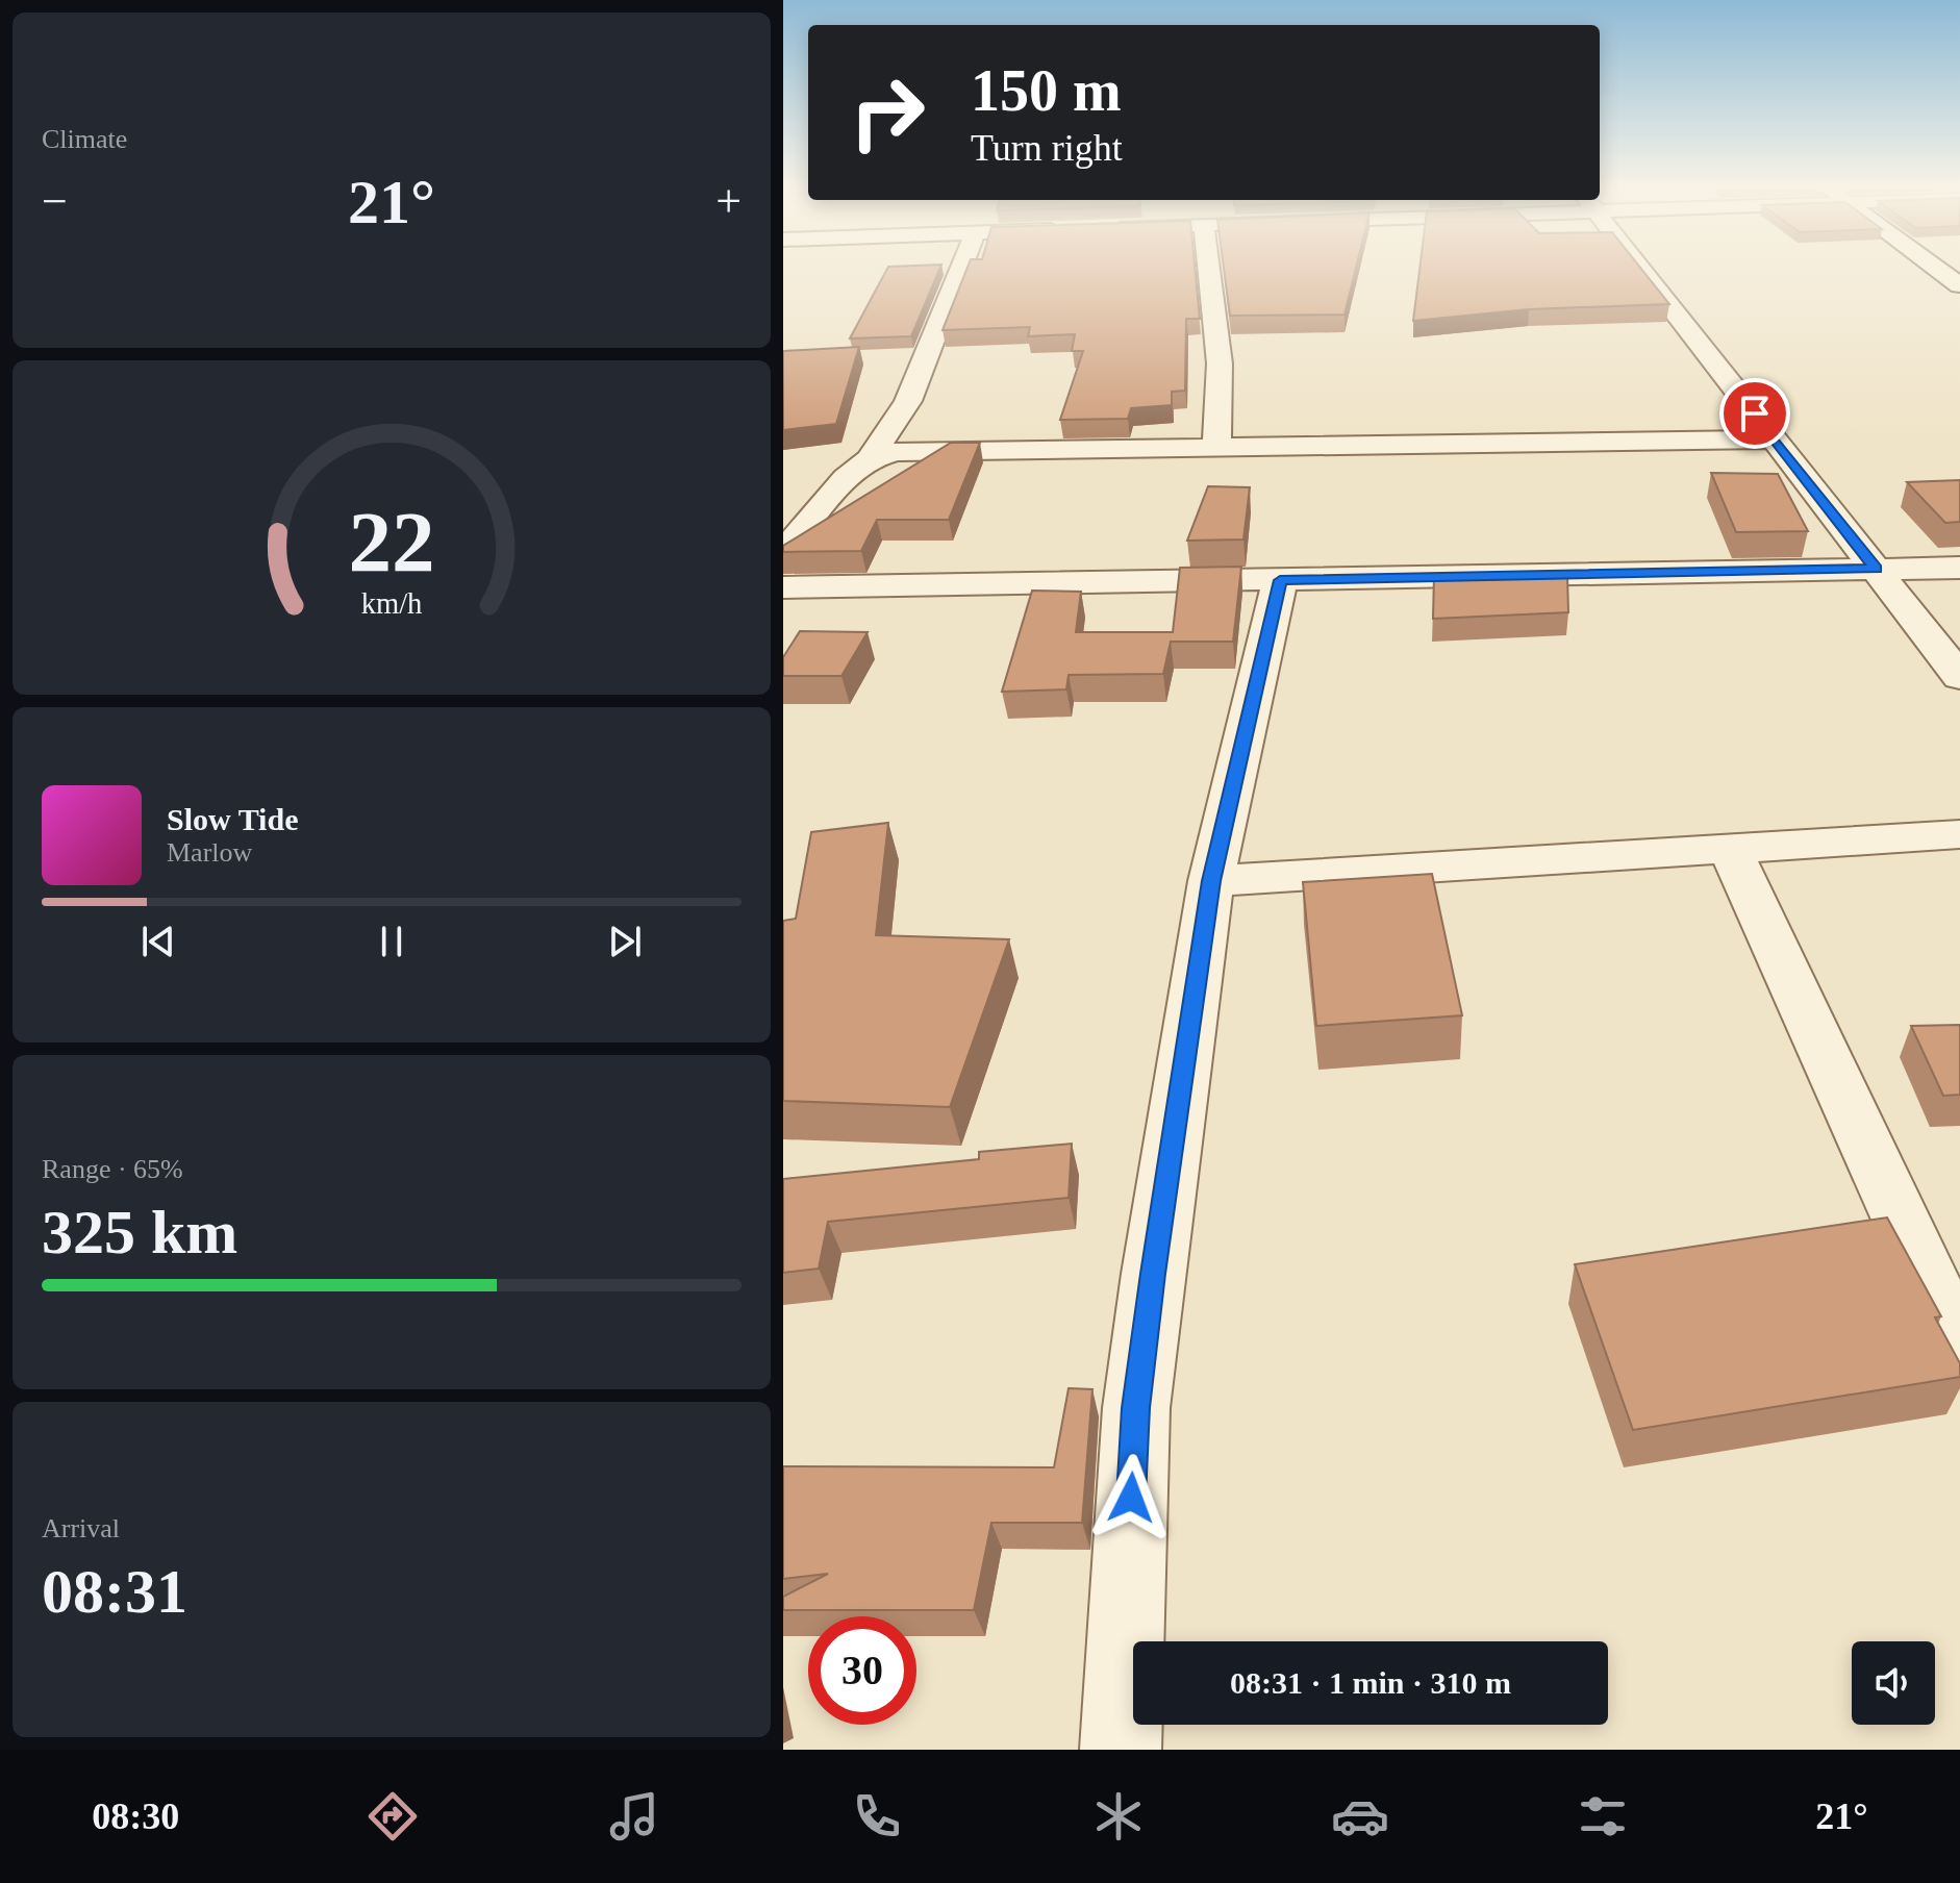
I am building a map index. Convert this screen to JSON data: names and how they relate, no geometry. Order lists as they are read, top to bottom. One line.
{"page":{"tile":["Climate",["Range · 65%","325 km"],["Arrival","08:31"]],"turn":["150 m","Turn right"],"heat":["−","21°","+"],"song":["Slow Tide","Marlow"],"limit":"30","trip":"08:31 · 1 min · 310 m","tabs":["08:30","21°"],"gauge":["22","km/h"]}}
